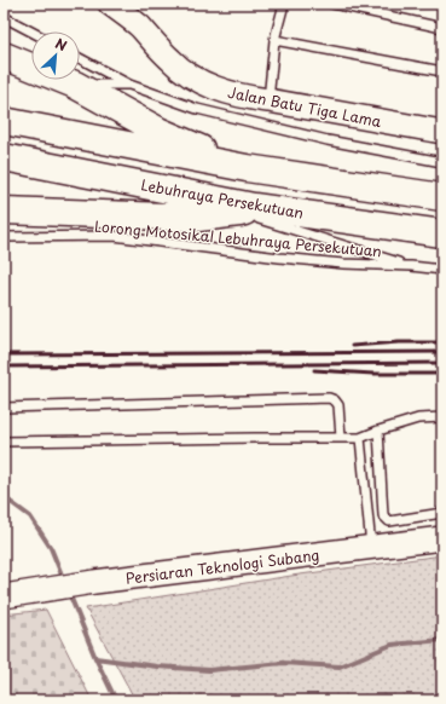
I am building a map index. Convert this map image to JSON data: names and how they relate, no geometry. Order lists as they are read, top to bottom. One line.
{"streets":{"highway":["Lebuhraya Persekutuan"],"street":["Jalan Batu Tiga Lama","Persiaran Teknologi Subang"],"lane":["Lorong Motosikal Lebuhraya Persekutuan"]},"crossings":[["Lebuhraya Persekutuan","Lorong Motosikal Lebuhraya Persekutuan"]],"north":"top right"}
